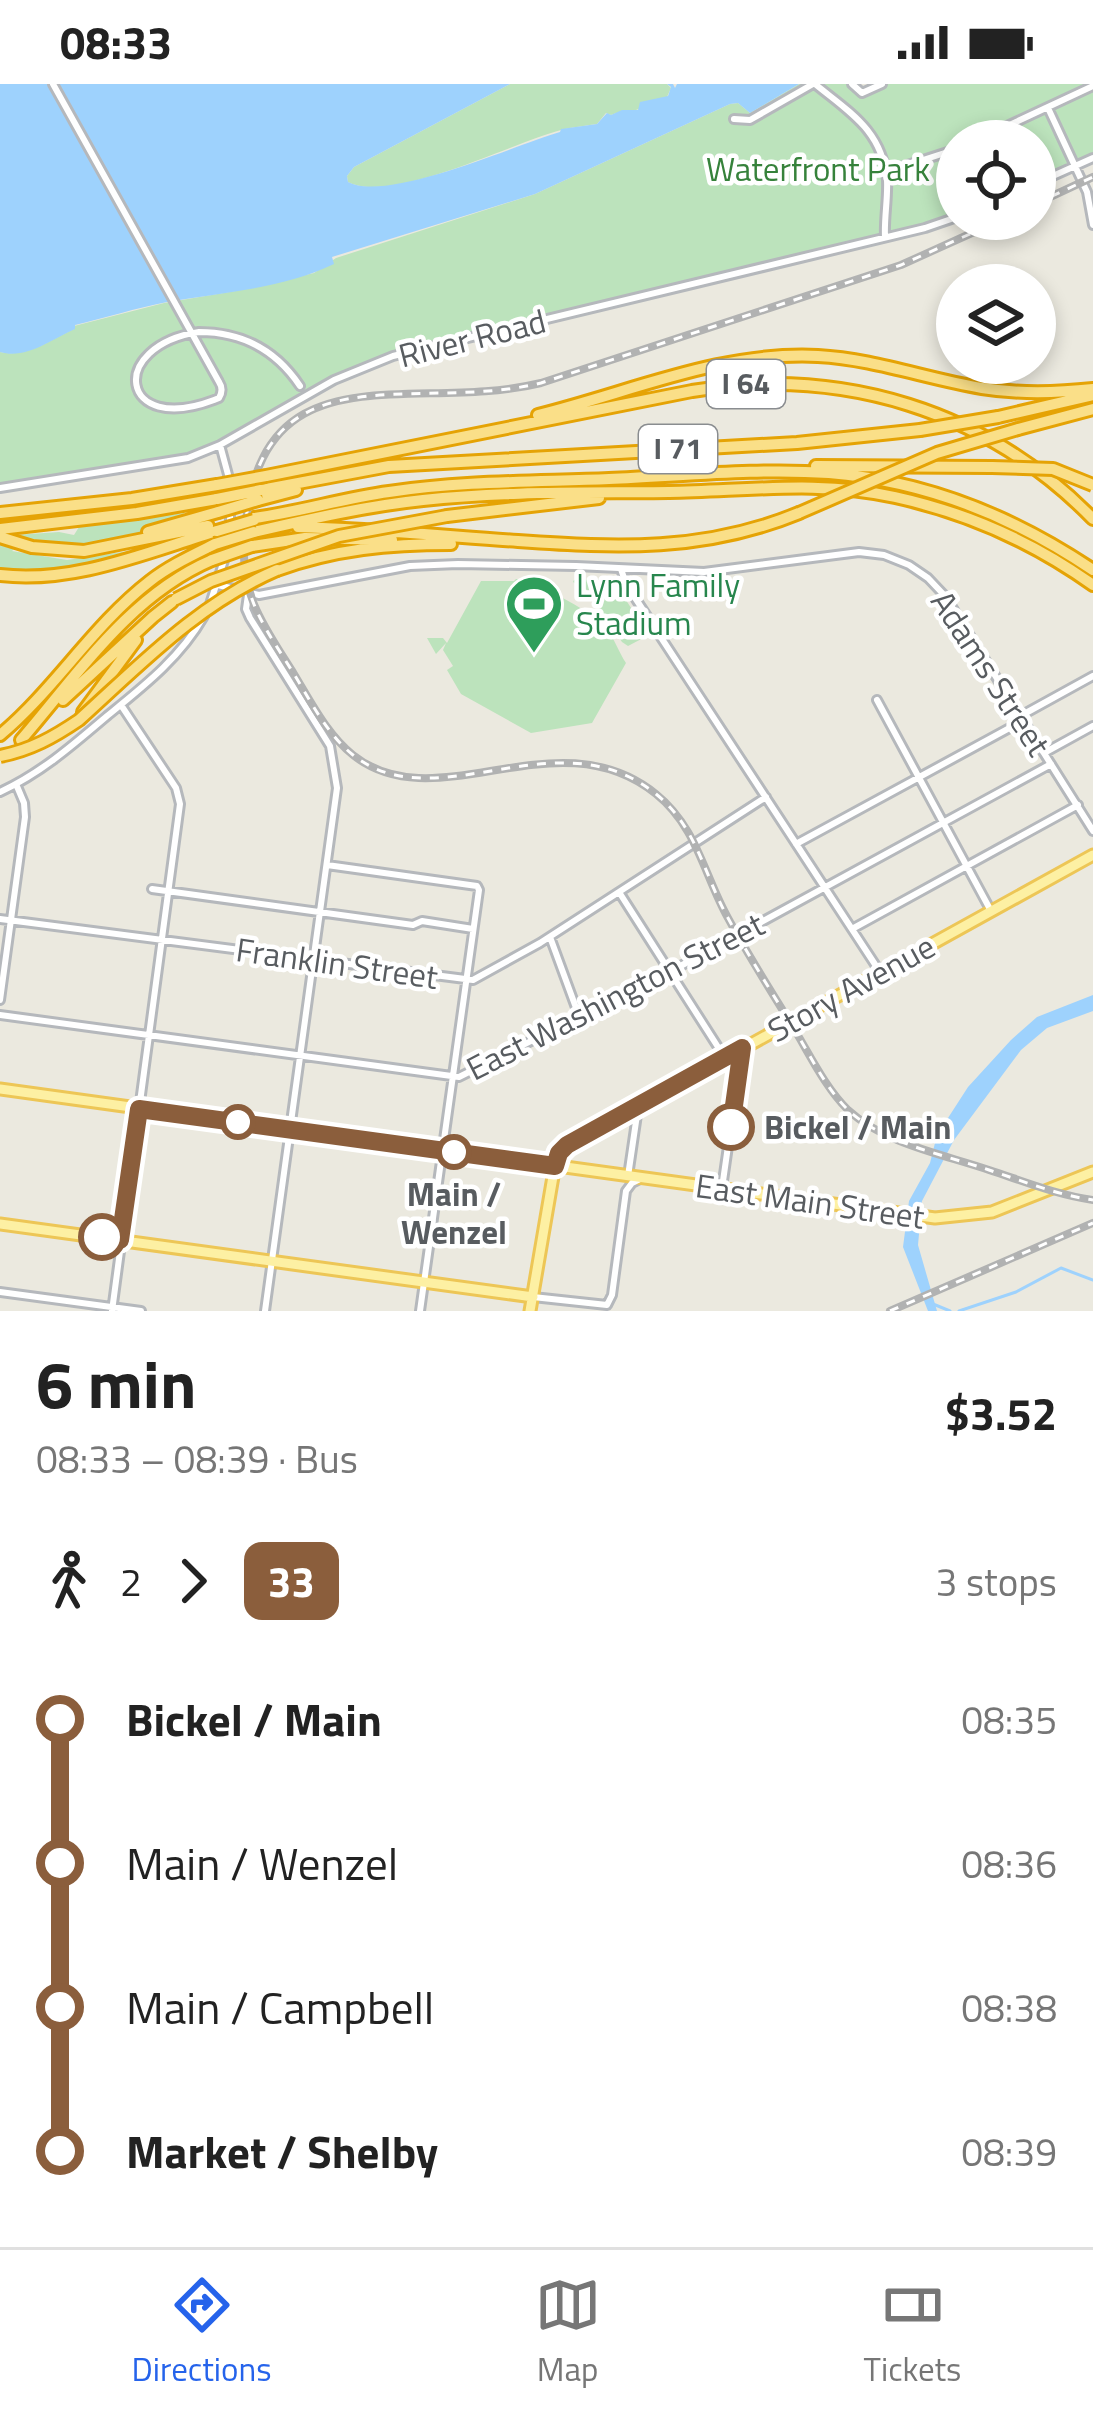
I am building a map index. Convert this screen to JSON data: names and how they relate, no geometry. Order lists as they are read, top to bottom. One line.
{"streets":{"highway":["I 64","I 71"],"main road":["Story Avenue","East Main Street"],"street":["River Road","Adams Street","Franklin Street","East Washington Street"]},"crossings":[["I 64","I 71"],["Adams Street","East Washington Street"],["Story Avenue","East Main Street"]],"parks":["Waterfront Park"],"places":{"sports":["Lynn Family Stadium"],"other":["Bickel / Main","Main / Wenzel"]},"lines":["bus line 33"],"page":{"status":"08:33","heading":["6 min","08:33 – 08:39 · Bus","$3.52"],"legs":["2","33","3 stops"],"list":[{"name":"Bickel / Main","value":"08:35"},{"name":"Main / Wenzel","value":"08:36"},{"name":"Main / Campbell","value":"08:38"},{"name":"Market / Shelby","value":"08:39"}],"tabs":["Directions","Map","Tickets"]}}
